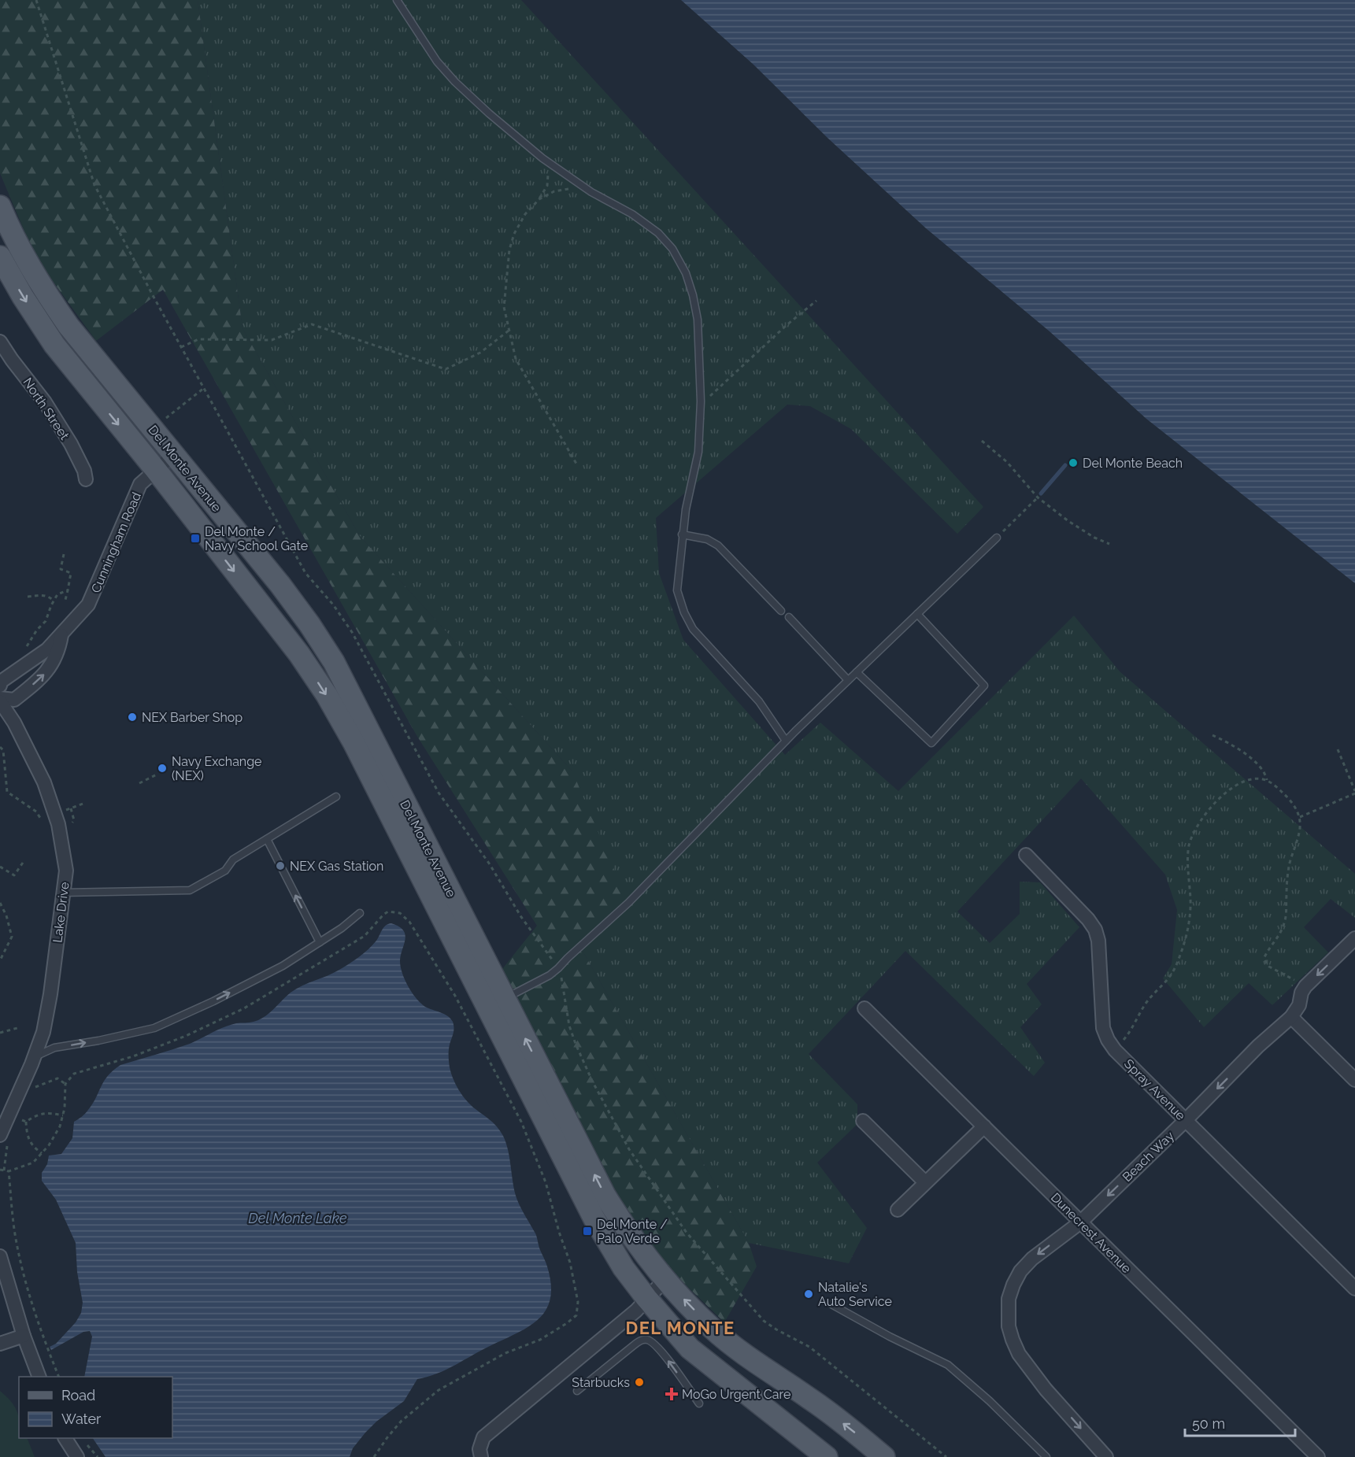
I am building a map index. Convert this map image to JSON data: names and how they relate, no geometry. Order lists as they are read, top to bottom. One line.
{"streets":{"main road":["Del Monte Avenue"],"street":["North Street","Cunningham Road","Lake Drive","Spray Avenue","Beach Way","Dunecrest Avenue"]},"crossings":[["Del Monte Avenue","Cunningham Road"],["Cunningham Road","Lake Drive"],["Spray Avenue","Beach Way"],["Beach Way","Dunecrest Avenue"]],"one_way":["Beach Way"],"districts":["DEL MONTE"],"water":["Del Monte Lake"],"places":{"other":["Del Monte Beach","NEX Barber Shop","Navy Exchange (NEX)","NEX Gas Station","Natalie's Auto Service","Starbucks"],"transit":["Del Monte / Navy School Gate","Del Monte / Palo Verde"],"health":["MoGo Urgent Care"]},"legend":["Road","Water"],"scale_bar":"50 m"}
